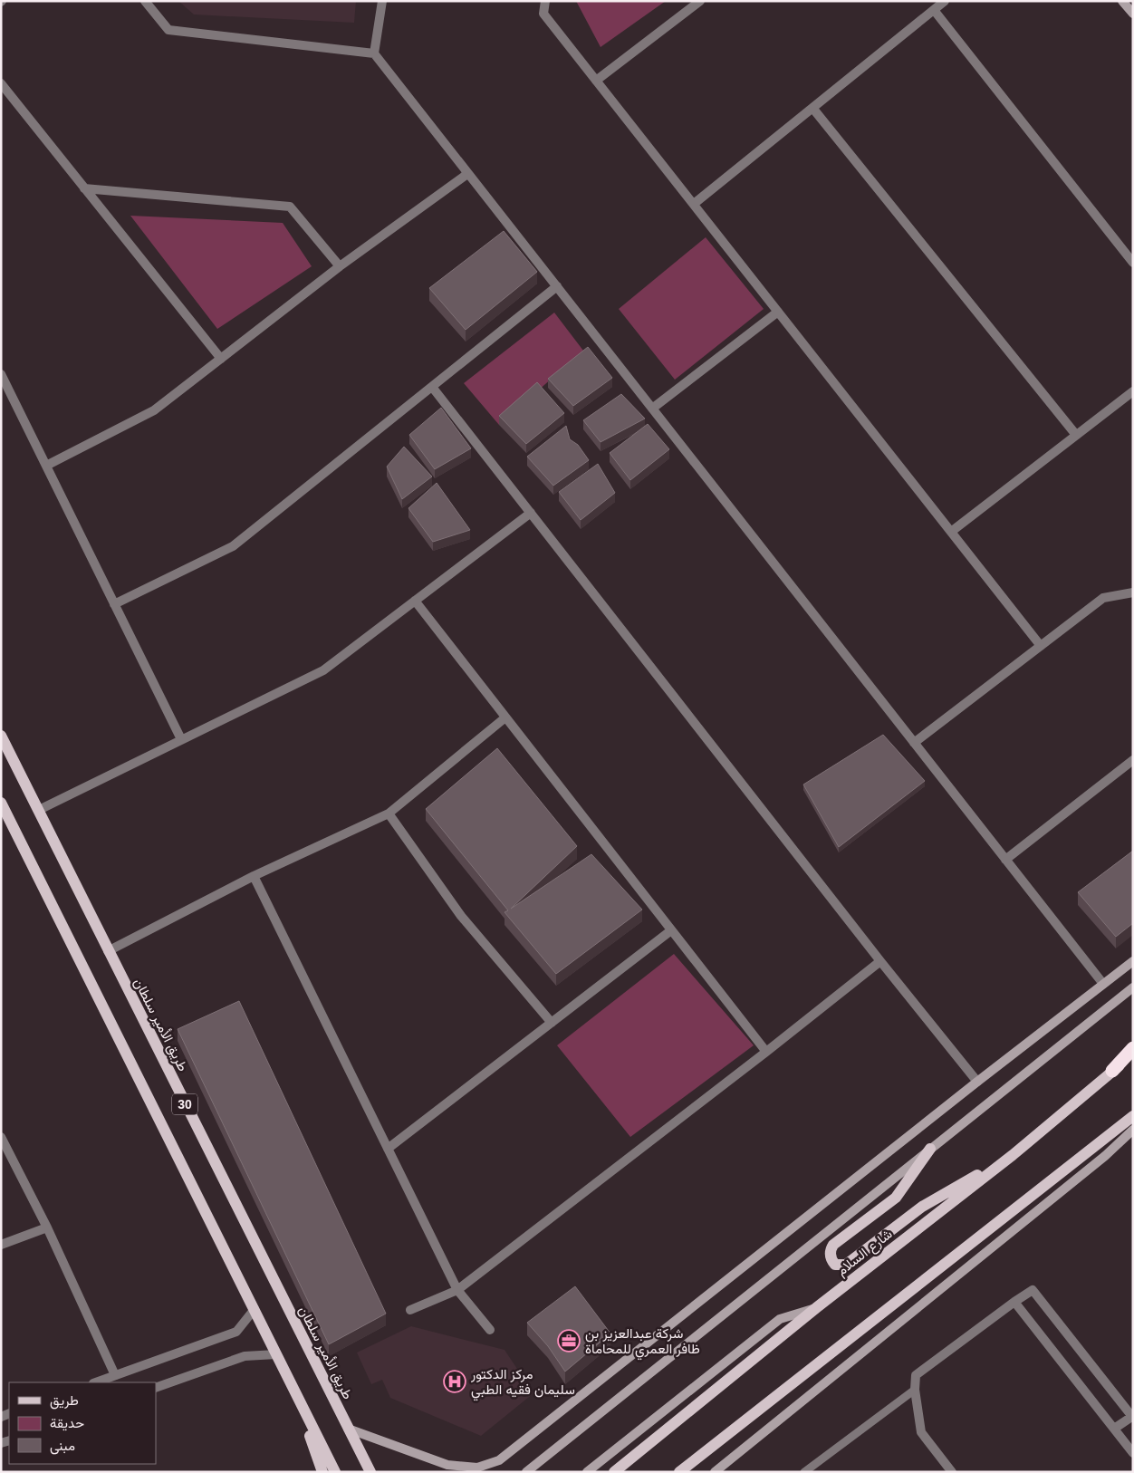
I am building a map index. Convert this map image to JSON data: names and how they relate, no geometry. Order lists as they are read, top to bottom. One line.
{"streets":{"main road":["طريق الأمير سلطان","30","شارع السلام"]},"places":{"office":["شركة عبدالعزيز بن ظافر العمري للمحاماة"],"hospital":["مركز الدكتور سليمان فقيه الطبي"]},"legend":["طريق","حديقة","مبنى"]}
